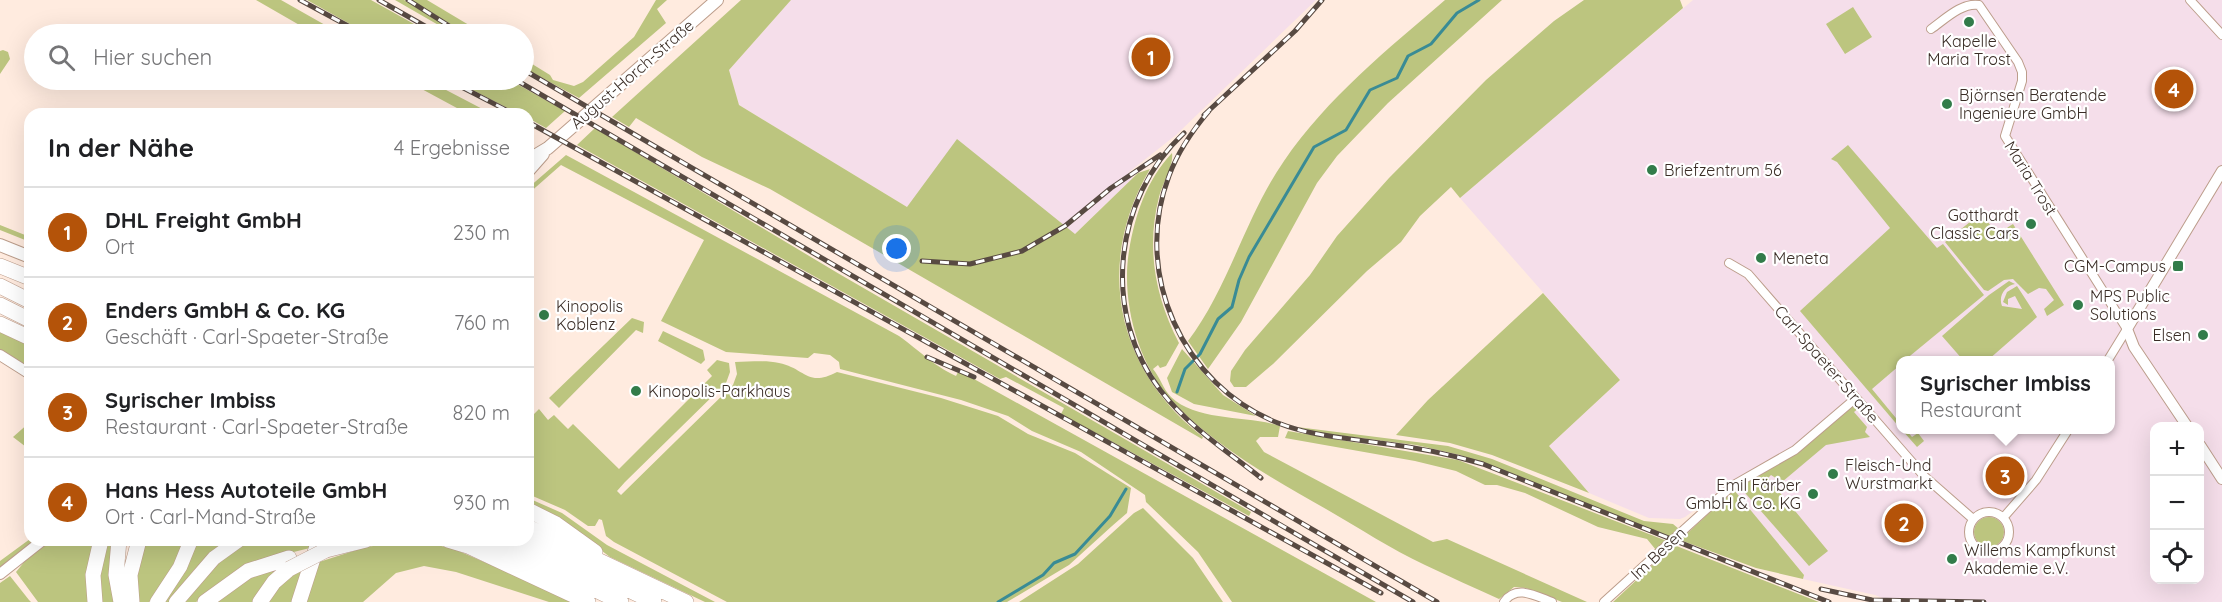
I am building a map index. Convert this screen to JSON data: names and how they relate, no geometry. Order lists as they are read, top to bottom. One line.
{"streets":{"main road":["August-Horch-Straße"],"street":["Maria Trost","Carl-Spaeter-Straße","Im Besen"]},"crossings":[["Carl-Spaeter-Straße","Im Besen"]],"places":{"other":["Kapelle Maria Trost","Björnsen Beratende Ingenieure GmbH","Briefzentrum 56","Gotthardt Classic Cars","Meneta","MPS Public Solutions","Kinopolis Koblenz","Elsen","Kinopolis-Parkhaus","Fleisch-Und Wurstmarkt","Emil Färber GmbH & Co. KG","Willems Kampfkunst Akademie e.V."],"transit":["CGM-Campus"]},"page":{"search":"Hier suchen","pins":["1","4","3","2"],"heading":["In der Nähe","4 Ergebnisse"],"list":[{"mark":"1","name":"DHL Freight GmbH","note":"Ort","value":"230 m"},{"mark":"2","name":"Enders GmbH & Co. KG","note":"Geschäft · Carl-Spaeter-Straße","value":"760 m"},{"mark":"3","name":"Syrischer Imbiss","note":"Restaurant · Carl-Spaeter-Straße","value":"820 m"},{"mark":"4","name":"Hans Hess Autoteile GmbH","note":"Ort · Carl-Mand-Straße","value":"930 m"}],"popup":["Syrischer Imbiss","Restaurant"],"map_buttons":["+","−"]}}
